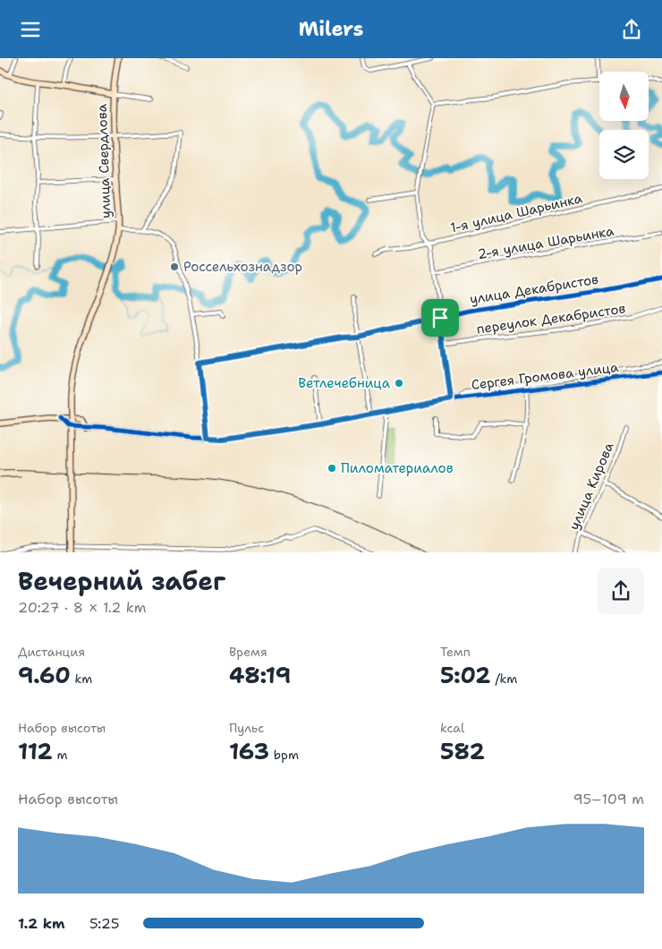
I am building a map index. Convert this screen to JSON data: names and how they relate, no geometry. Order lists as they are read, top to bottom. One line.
{"streets":{"street":["улица Свердлова","1-я улица Шарьинка","2-я улица Шарьинка","улица Декабристов","переулок Декабристов","Сергея Громова улица","улица Кирова"]},"places":["Россельхознадзор","Ветлечебница","Пиломатериалов"],"north":"bottom","page":{"header":"Milers","heading":["Вечерний забег","20:27 · 8 × 1.2 km"],"stats":[["Дистанция","9.60 km"],["Время","48:19"],["Темп","5:02 /km"],["Набор высоты","112 m"],["Пульс","163 bpm"],["kcal","582"]],"chart":["Набор высоты","95–109 m"],"list":[{"name":"1.2 km","note":"5:25"}]}}
